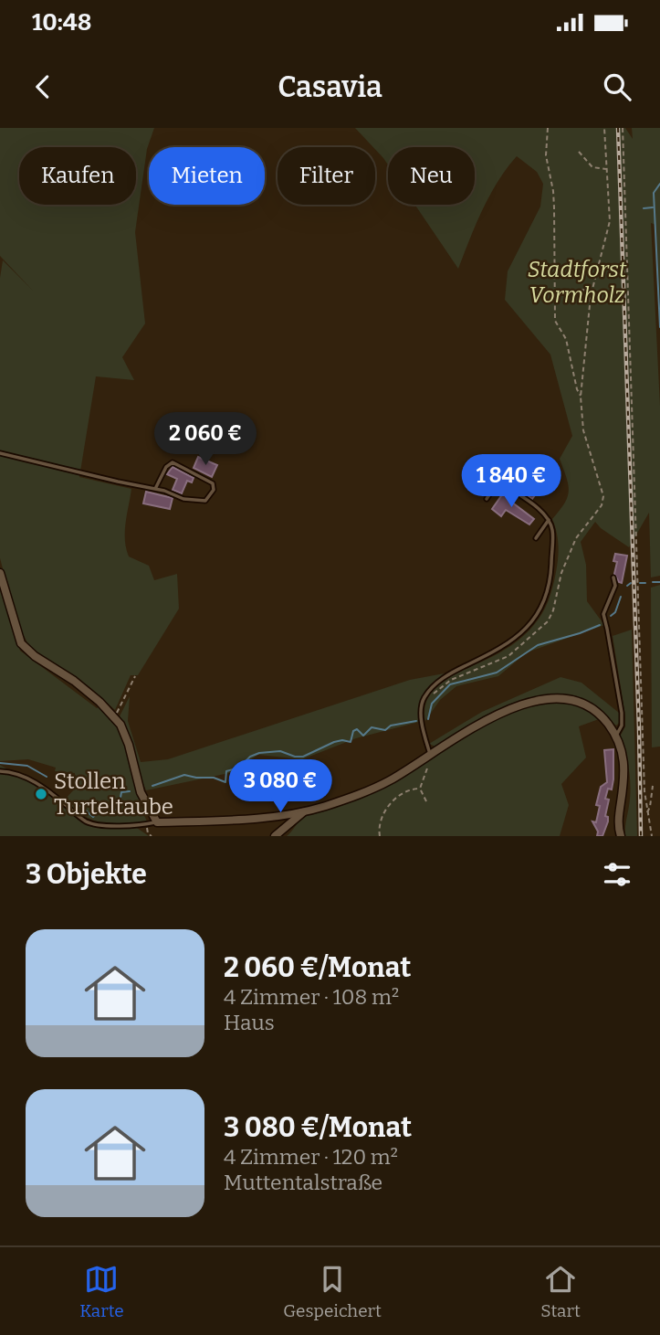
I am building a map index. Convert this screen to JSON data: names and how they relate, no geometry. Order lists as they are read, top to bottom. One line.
{"parks":["Stadtforst Vormholz"],"places":["Stollen Turteltaube"],"page":{"status":"10:48","header":"Casavia","chip":["Kaufen","Mieten","Filter","Neu"],"price":["2 060 €","1 840 €","3 080 €"],"heading":"3 Objekte","list":[{"name":"2 060 €/Monat","note":"4 Zimmer · 108 m² · Haus"},{"name":"3 080 €/Monat","note":"4 Zimmer · 120 m² · Muttentalstraße"}],"tabs":["Karte","Gespeichert","Start"]}}
